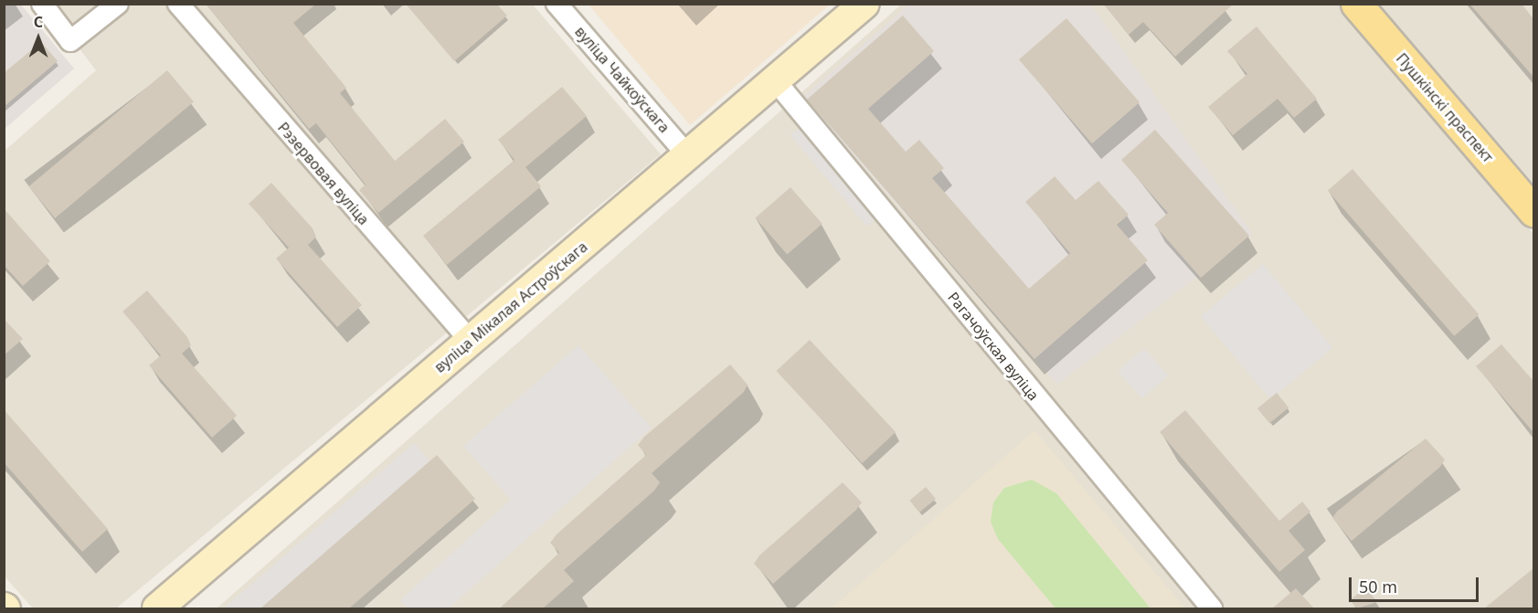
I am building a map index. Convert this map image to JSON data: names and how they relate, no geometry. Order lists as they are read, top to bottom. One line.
{"streets":{"main road":["Пушкінскі праспект","вуліца Мікалая Астроўскага"],"street":["вуліца Чайкоўскага","Рэзервовая вуліца","Рагачоўская вуліца"]},"crossings":[["вуліца Чайкоўскага","вуліца Мікалая Астроўскага"],["Рэзервовая вуліца","вуліца Мікалая Астроўскага"],["вуліца Мікалая Астроўскага","Рагачоўская вуліца"]],"scale_bar":"50 m","north":"top"}
